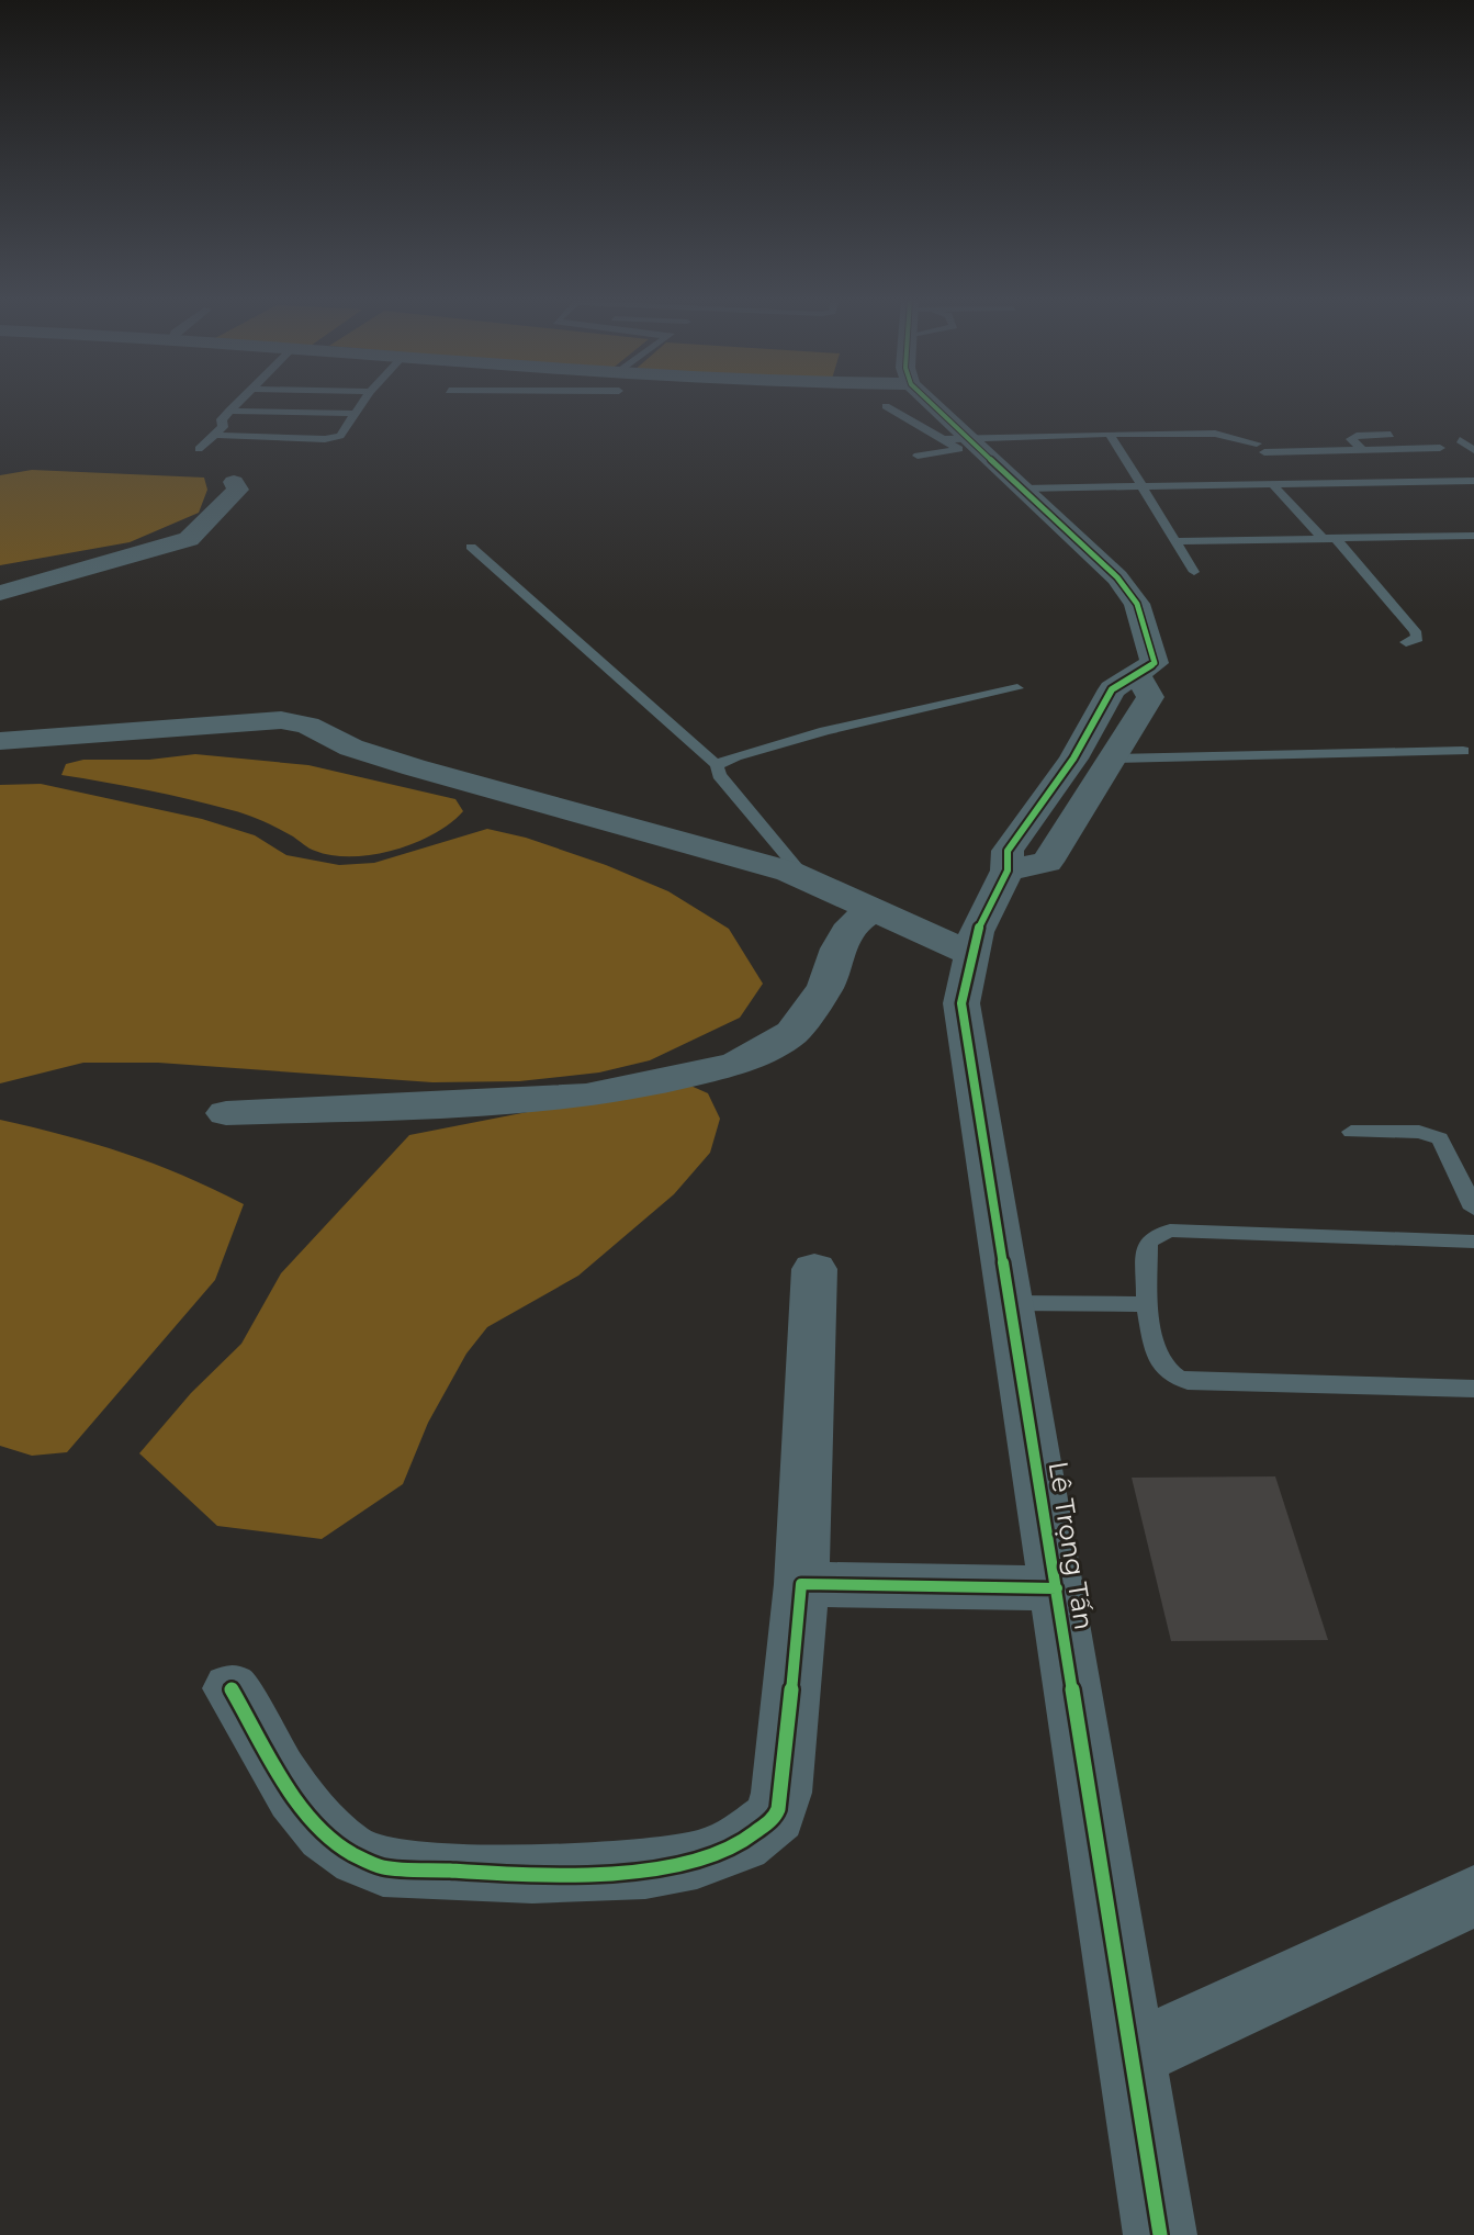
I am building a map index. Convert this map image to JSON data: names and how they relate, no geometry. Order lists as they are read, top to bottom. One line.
{"streets":{"street":["Lê Trọng Tấn"]}}
